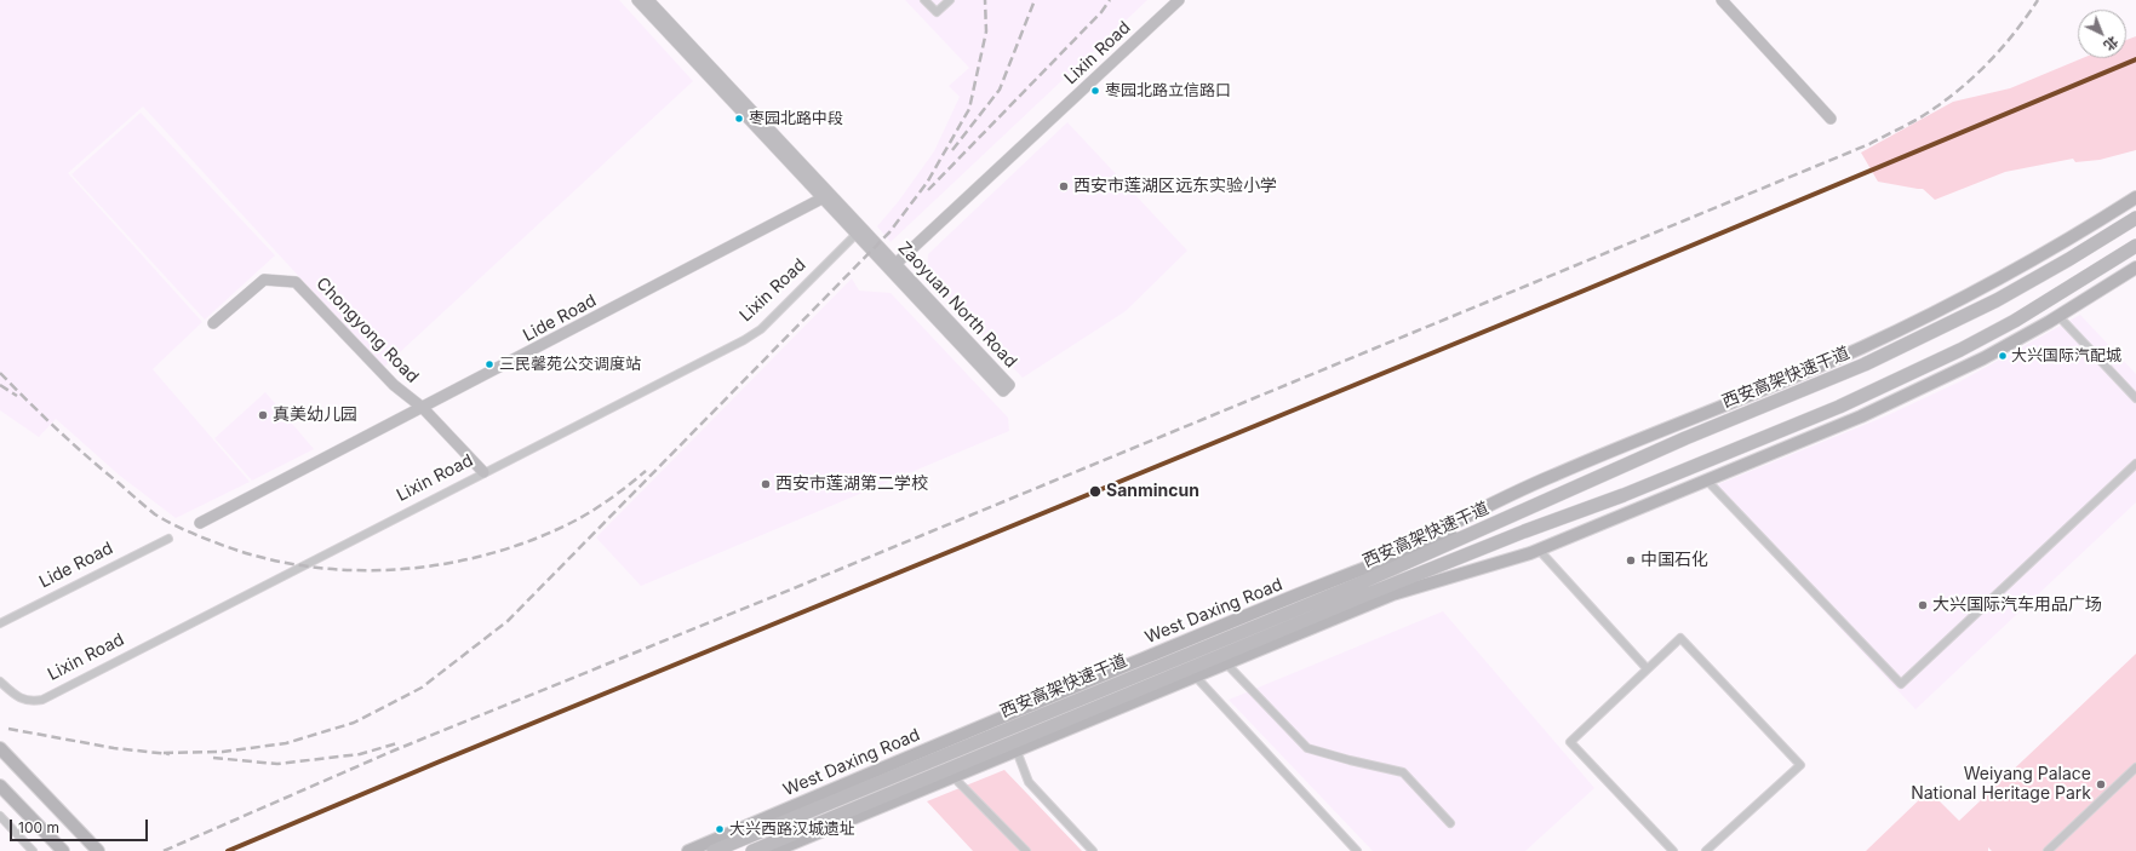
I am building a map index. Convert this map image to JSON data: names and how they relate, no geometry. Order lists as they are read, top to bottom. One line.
{"streets":{"highway":["西安高架快速干道"],"main road":["West Daxing Road"],"street":["Lixin Road","Zaoyuan North Road","Lide Road","Chongyong Road"]},"crossings":[["Lixin Road","Zaoyuan North Road"],["Lixin Road","Chongyong Road"],["Zaoyuan North Road","Lide Road"],["Lide Road","Chongyong Road"],["西安高架快速干道","West Daxing Road"]],"places":["枣园北路立信路口","枣园北路中段","西安市莲湖区远东实验小学","大兴国际汽配城","三民馨苑公交调度站","真美幼儿园","西安市莲湖第二学校","Sanmincun","中国石化","大兴国际汽车用品广场","Weiyang Palace National Heritage Park","大兴西路汉城遗址"],"scale_bar":"100 m","north":"bottom right"}
